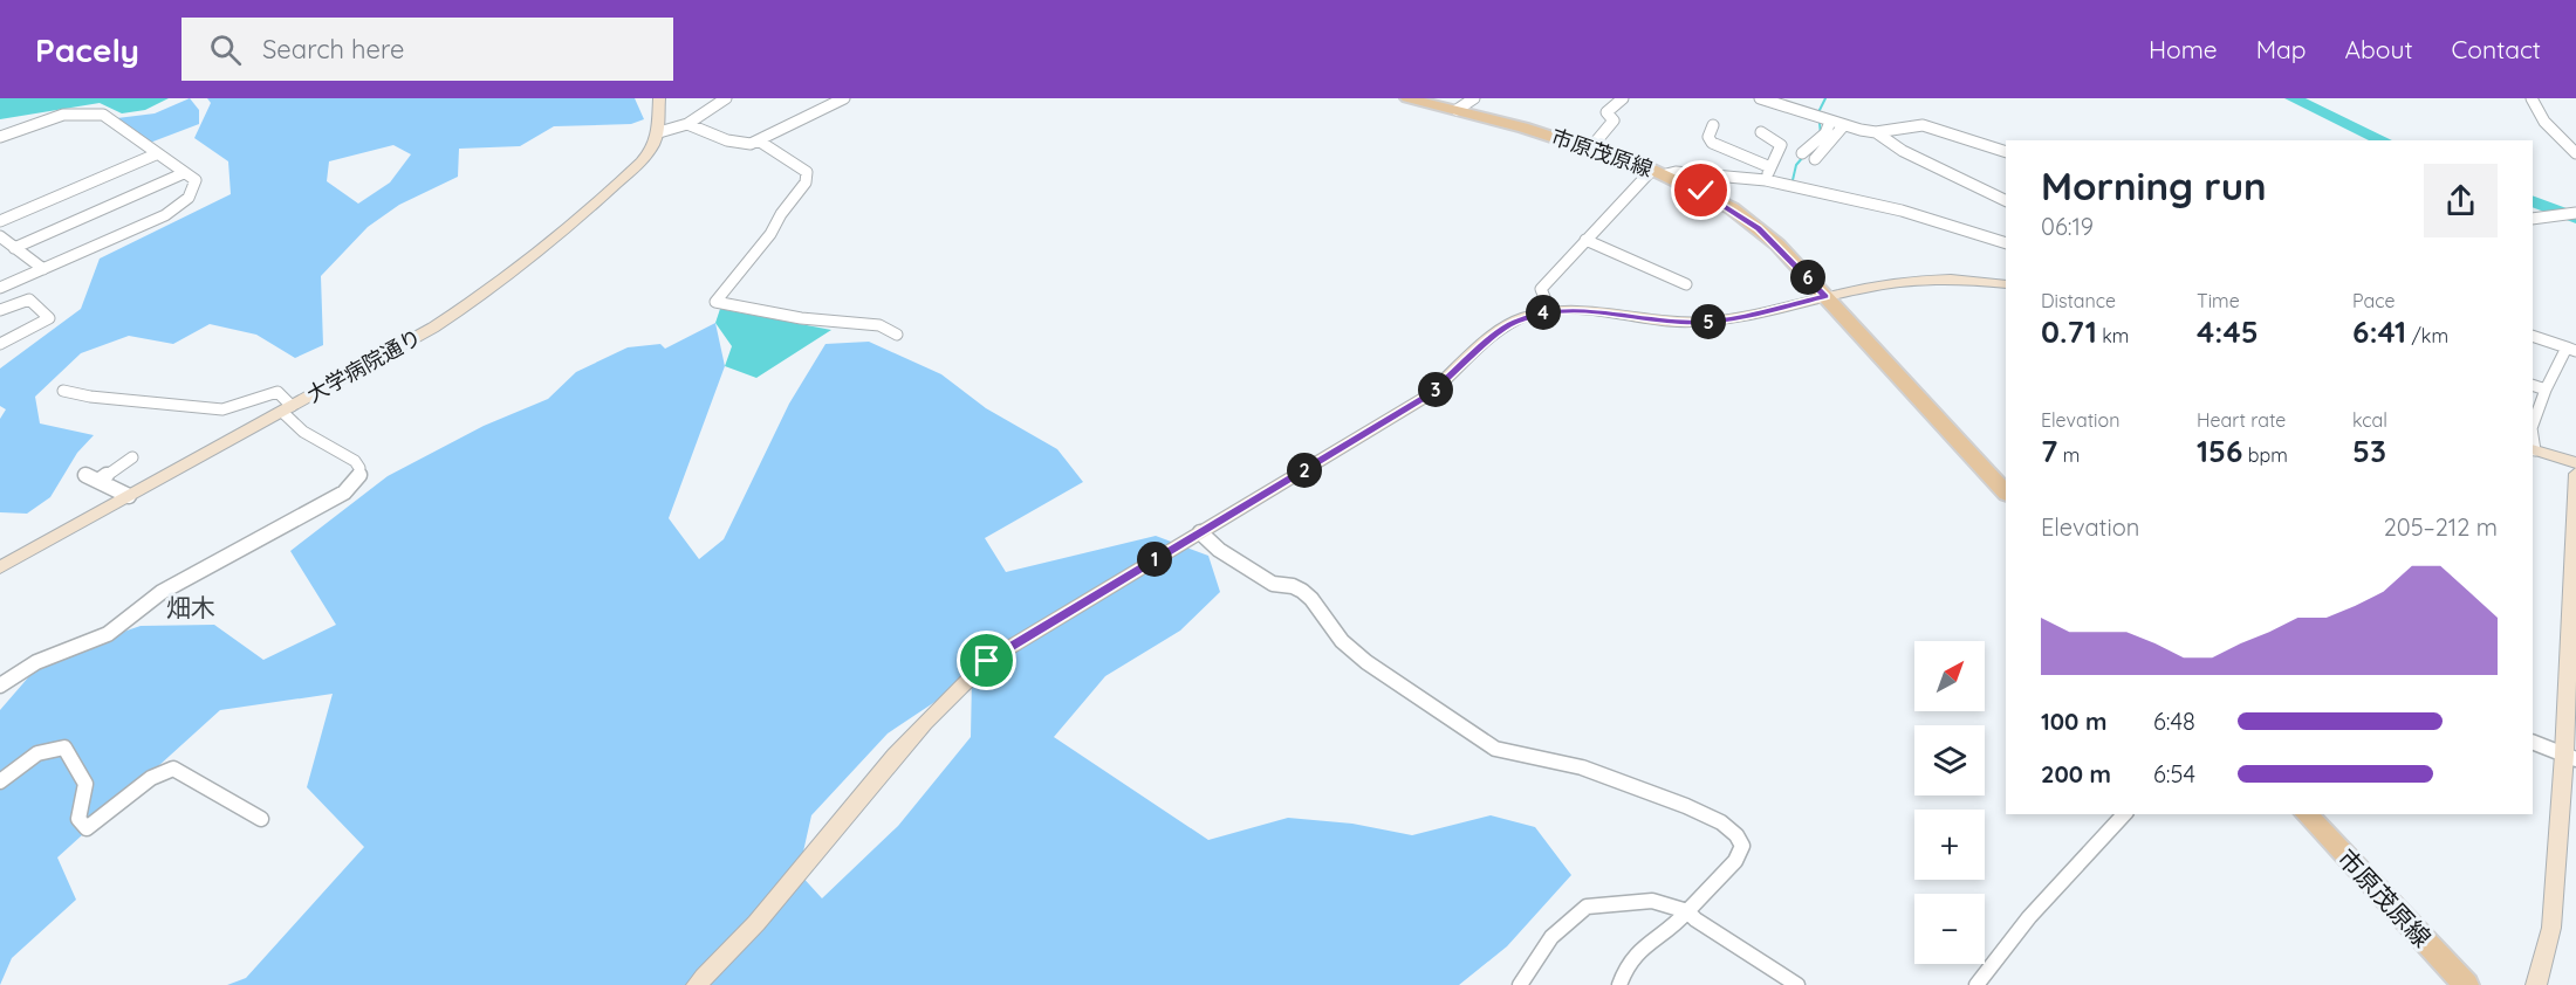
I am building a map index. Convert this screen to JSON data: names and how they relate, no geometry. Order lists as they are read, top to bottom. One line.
{"streets":{"main road":["市原茂原線"],"street":["大学病院通り"]},"districts":["畑木"],"north":"top right","page":{"header":"Pacely","search":"Search here","nav":["Home","Map","About","Contact"],"heading":["Morning run","06:19"],"pins":["6","4","5","3","2","1"],"stats":[["Distance","0.71 km"],["Time","4:45"],["Pace","6:41 /km"],["Elevation","7 m"],["Heart rate","156 bpm"],["kcal","53"]],"chart":["Elevation","205–212 m"],"map_buttons":["+","−"],"list":[{"name":"100 m","note":"6:48"},{"name":"200 m","note":"6:54"}]}}
